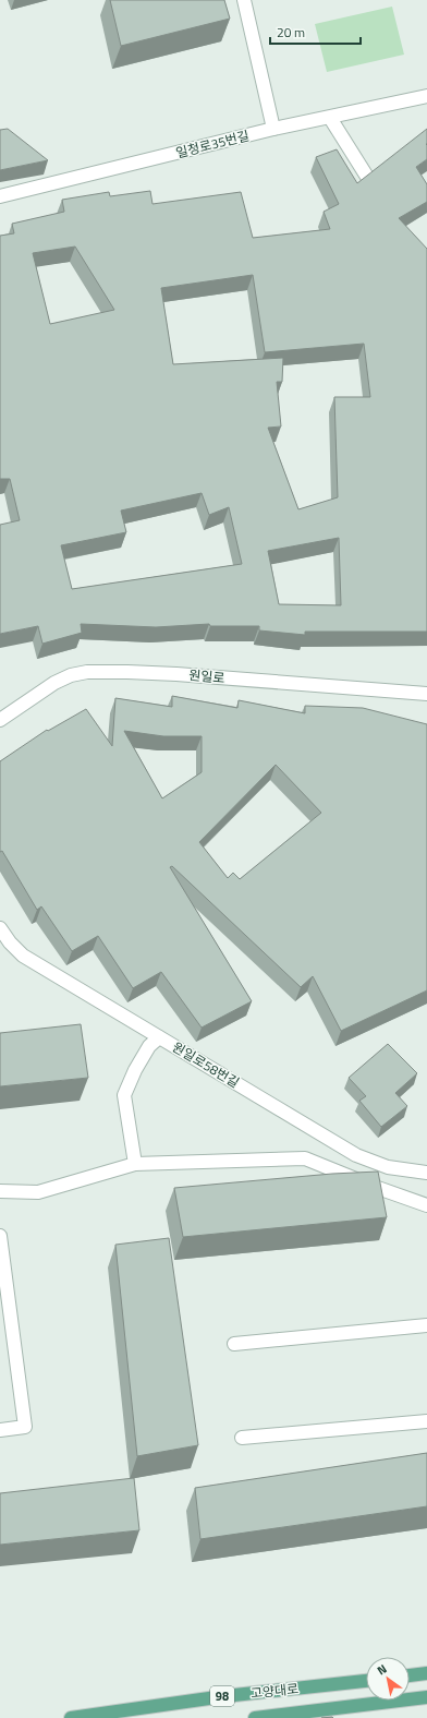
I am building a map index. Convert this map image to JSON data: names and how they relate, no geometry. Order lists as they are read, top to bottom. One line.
{"streets":{"main road":["고양대로","98"],"street":["일청로35번길","원일로","원일로58번길"]},"scale_bar":"20 m","north":"top left"}
